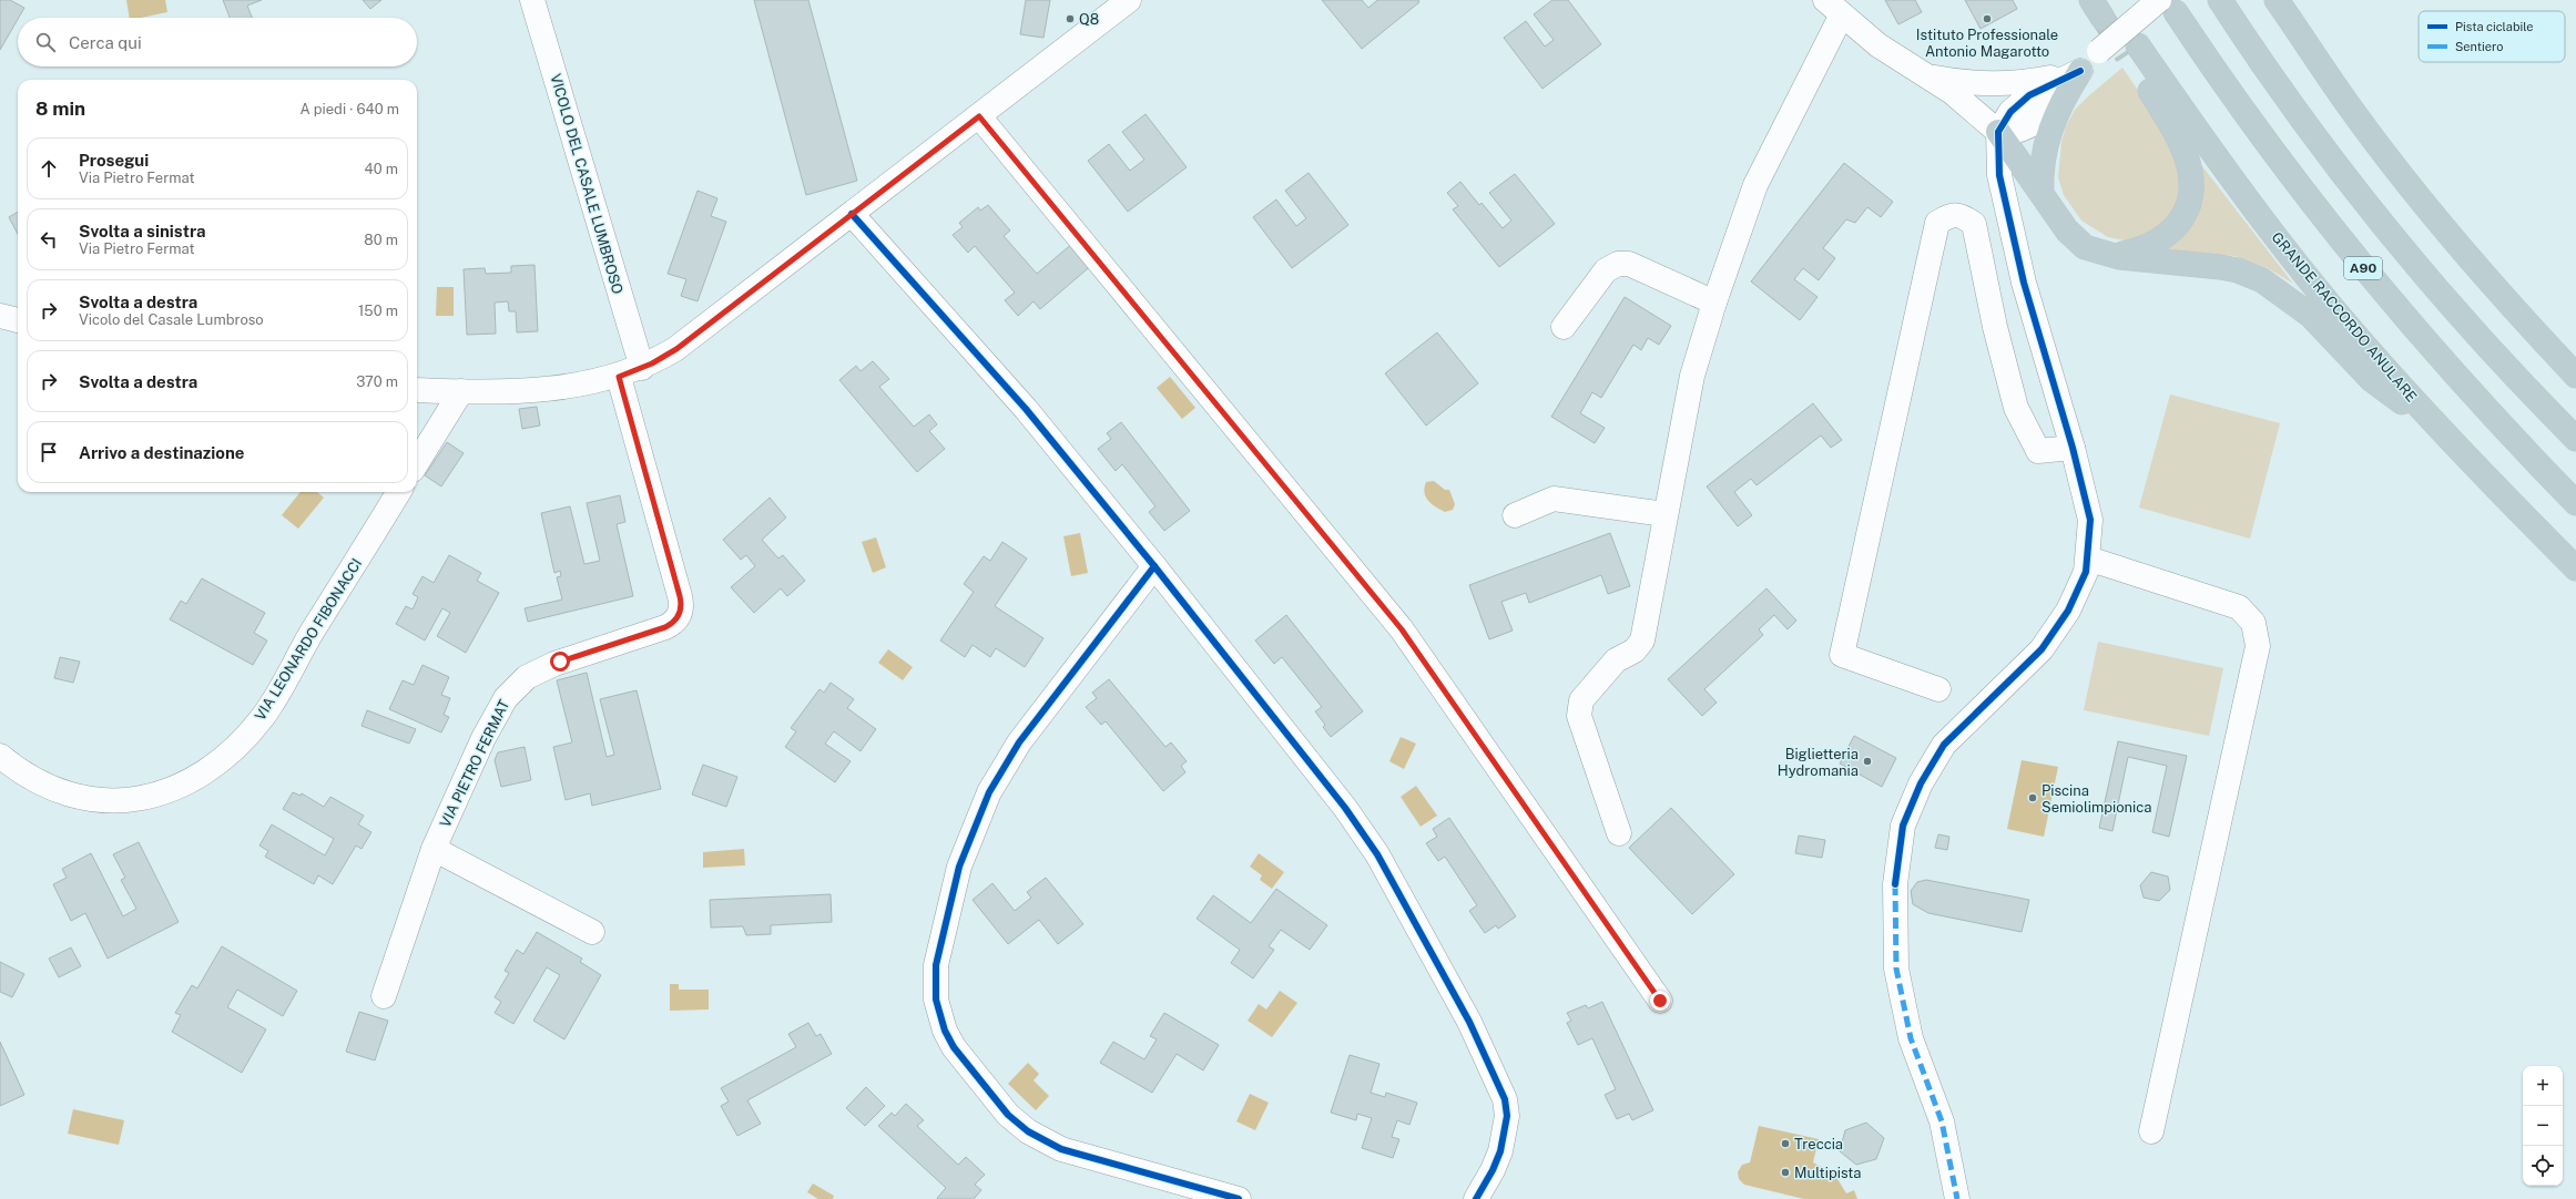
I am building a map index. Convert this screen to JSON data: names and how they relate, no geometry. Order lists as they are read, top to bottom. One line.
{"streets":{"highway":["A90","GRANDE RACCORDO ANULARE"],"street":["VICOLO DEL CASALE LUMBROSO","VIA LEONARDO FIBONACCI","VIA PIETRO FERMAT"]},"places":["Q8","Istituto Professionale Antonio Magarotto","Biglietteria Hydromania","Piscina Semiolimpionica","Treccia","Multipista"],"legend":["Pista ciclabile","Sentiero"],"page":{"search":"Cerca qui","heading":["8 min","A piedi · 640 m"],"list":[["Prosegui","Via Pietro Fermat","40 m"],["Svolta a sinistra","Via Pietro Fermat","80 m"],["Svolta a destra","Vicolo del Casale Lumbroso","150 m"],["Svolta a destra","370 m"],"Arrivo a destinazione"],"map_buttons":["+","−"]}}
